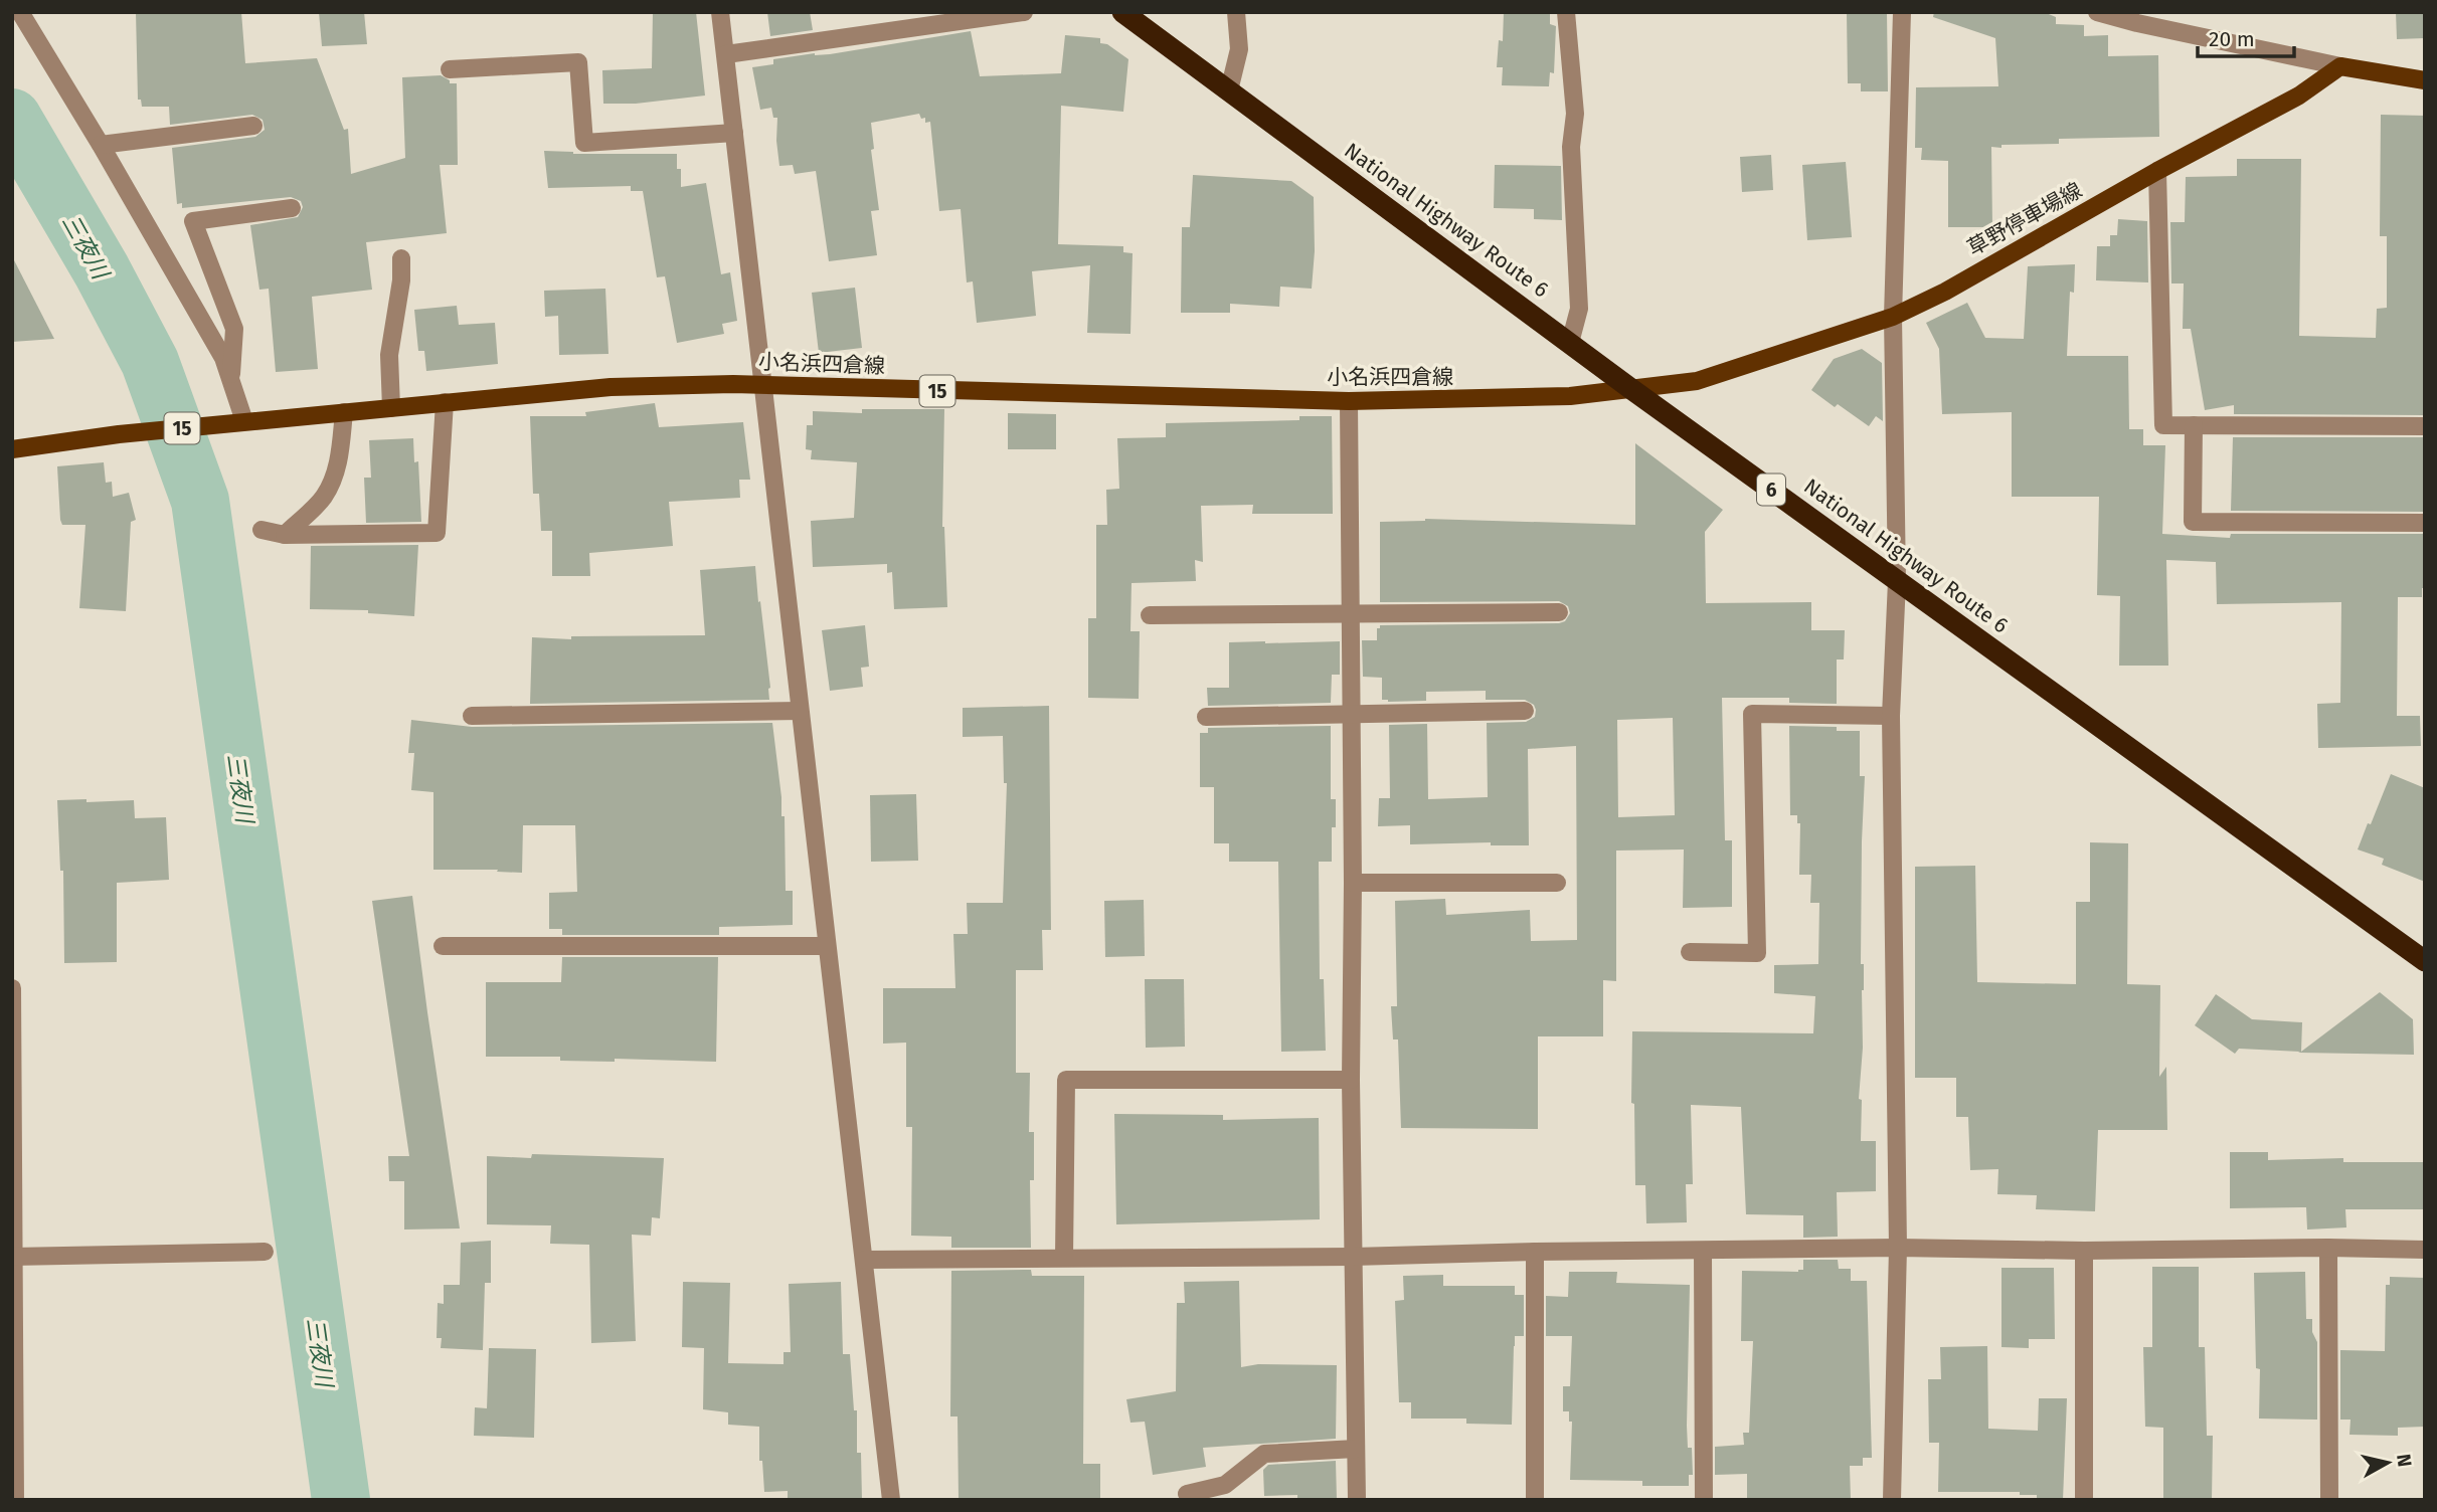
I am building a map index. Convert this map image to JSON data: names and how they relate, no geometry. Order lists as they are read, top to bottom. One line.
{"streets":{"highway":["National Highway Route 6","6"],"main road":["草野停車場線","小名浜四倉線","15"]},"crossings":[["草野停車場線","National Highway Route 6"],["草野停車場線","小名浜四倉線"],["National Highway Route 6","小名浜四倉線"]],"water":["三夜川"],"scale_bar":"20 m","north":"right"}
